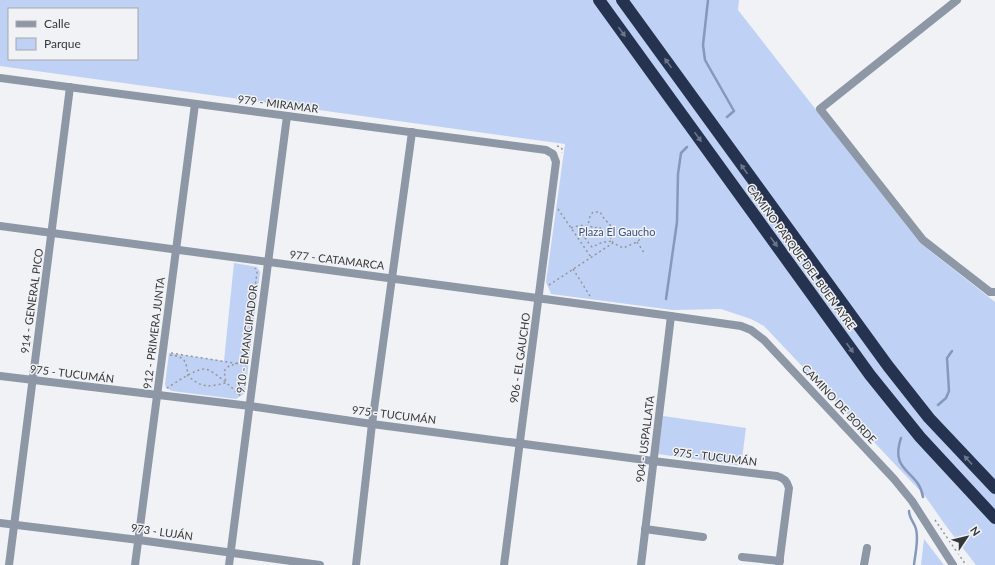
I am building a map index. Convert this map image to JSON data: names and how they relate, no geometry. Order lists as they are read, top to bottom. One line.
{"streets":{"highway":["CAMINO PARQUE DEL BUEN AYRE"],"street":["979 - MIRAMAR","977 - CATAMARCA","914 - GENERAL PICO","912 - PRIMERA JUNTA","910 - EMANCIPADOR","906 - EL GAUCHO","975 - TUCUMÁN","CAMINO DE BORDE","904 - USPALLATA","973 - LUJÁN"]},"crossings":[["979 - MIRAMAR","914 - GENERAL PICO"],["979 - MIRAMAR","912 - PRIMERA JUNTA"],["979 - MIRAMAR","910 - EMANCIPADOR"],["979 - MIRAMAR","906 - EL GAUCHO"],["977 - CATAMARCA","914 - GENERAL PICO"],["977 - CATAMARCA","912 - PRIMERA JUNTA"],["977 - CATAMARCA","910 - EMANCIPADOR"],["977 - CATAMARCA","906 - EL GAUCHO"],["977 - CATAMARCA","CAMINO DE BORDE"],["977 - CATAMARCA","904 - USPALLATA"],["914 - GENERAL PICO","975 - TUCUMÁN"],["914 - GENERAL PICO","973 - LUJÁN"],["912 - PRIMERA JUNTA","975 - TUCUMÁN"],["912 - PRIMERA JUNTA","973 - LUJÁN"],["910 - EMANCIPADOR","975 - TUCUMÁN"],["910 - EMANCIPADOR","973 - LUJÁN"],["906 - EL GAUCHO","975 - TUCUMÁN"],["975 - TUCUMÁN","904 - USPALLATA"],["CAMINO DE BORDE","904 - USPALLATA"]],"parks":["Plaza El Gaucho"],"legend":["Calle","Parque"],"north":"top right"}
